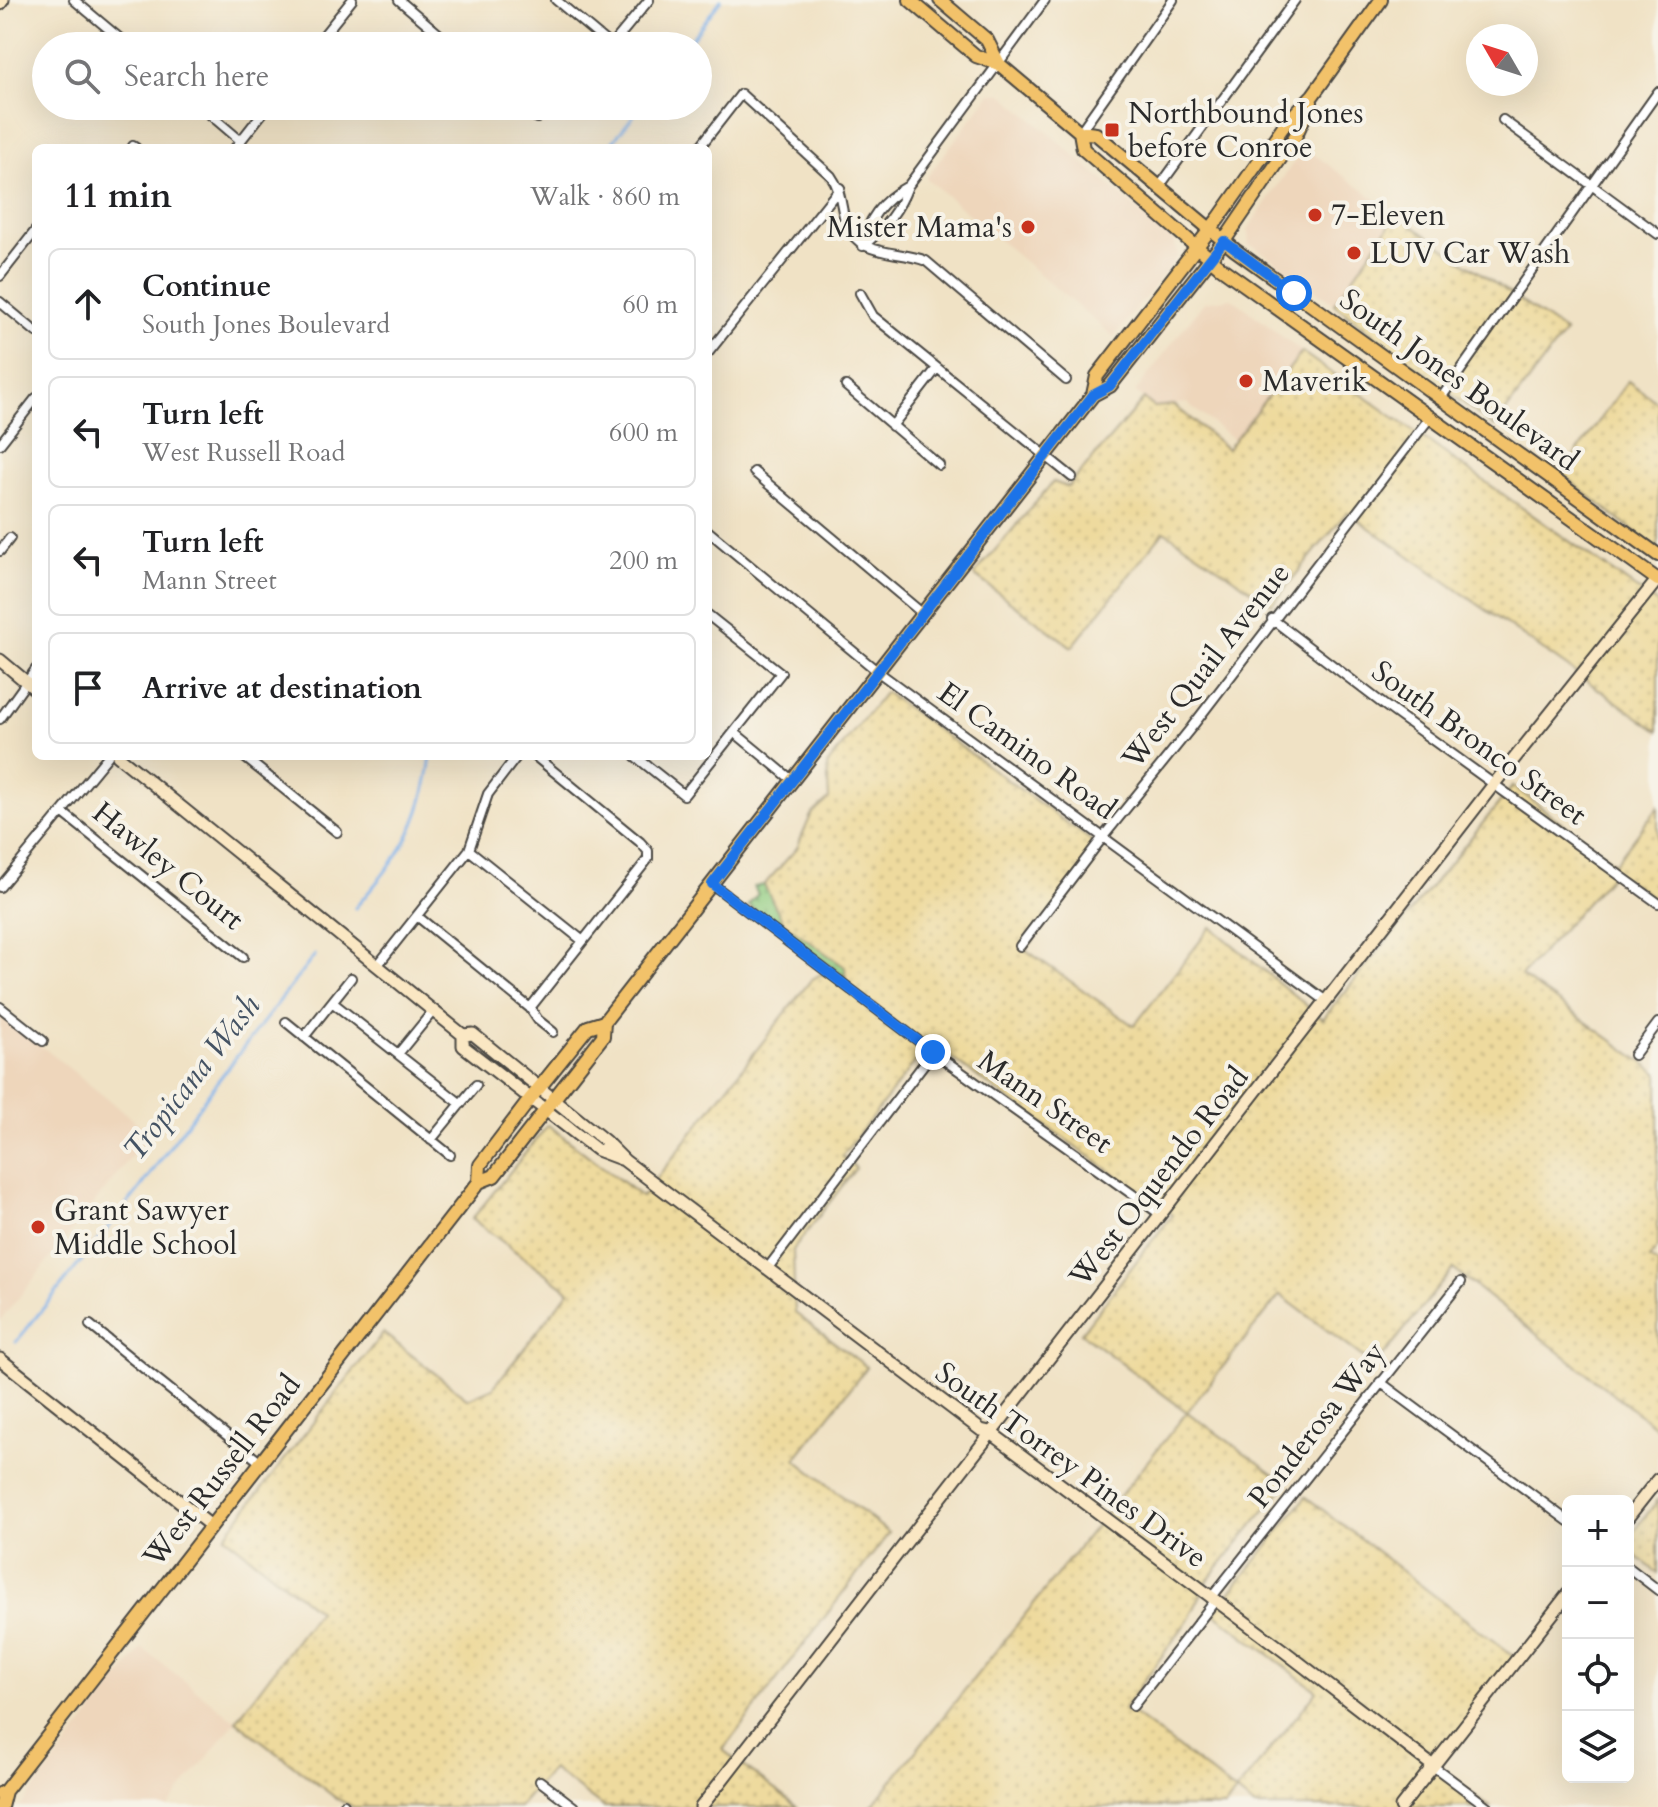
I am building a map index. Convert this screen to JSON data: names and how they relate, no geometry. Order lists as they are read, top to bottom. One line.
{"streets":{"main road":["South Jones Boulevard","West Russell Road"],"street":["West Quail Avenue","South Bronco Street","El Camino Road","Hawley Court","Mann Street","West Oquendo Road","Ponderosa Way","South Torrey Pines Drive"]},"crossings":[["South Jones Boulevard","West Quail Avenue"],["South Jones Boulevard","West Oquendo Road"],["South Jones Boulevard","West Russell Road"],["West Quail Avenue","South Bronco Street"],["West Quail Avenue","El Camino Road"],["South Bronco Street","West Oquendo Road"],["El Camino Road","West Oquendo Road"],["El Camino Road","West Russell Road"],["Mann Street","West Oquendo Road"],["Mann Street","West Russell Road"],["West Oquendo Road","South Torrey Pines Drive"],["Ponderosa Way","South Torrey Pines Drive"],["South Torrey Pines Drive","West Russell Road"]],"water":["Tropicana Wash"],"places":{"transit":["Northbound Jones before Conroe"],"other":["7-Eleven","Mister Mama's","LUV Car Wash","Maverik","Grant Sawyer Middle School"]},"north":"top left","page":{"search":"Search here","heading":["11 min","Walk · 860 m"],"list":[["Continue","South Jones Boulevard","60 m"],["Turn left","West Russell Road","600 m"],["Turn left","Mann Street","200 m"],"Arrive at destination"],"map_buttons":["+","−"]}}
